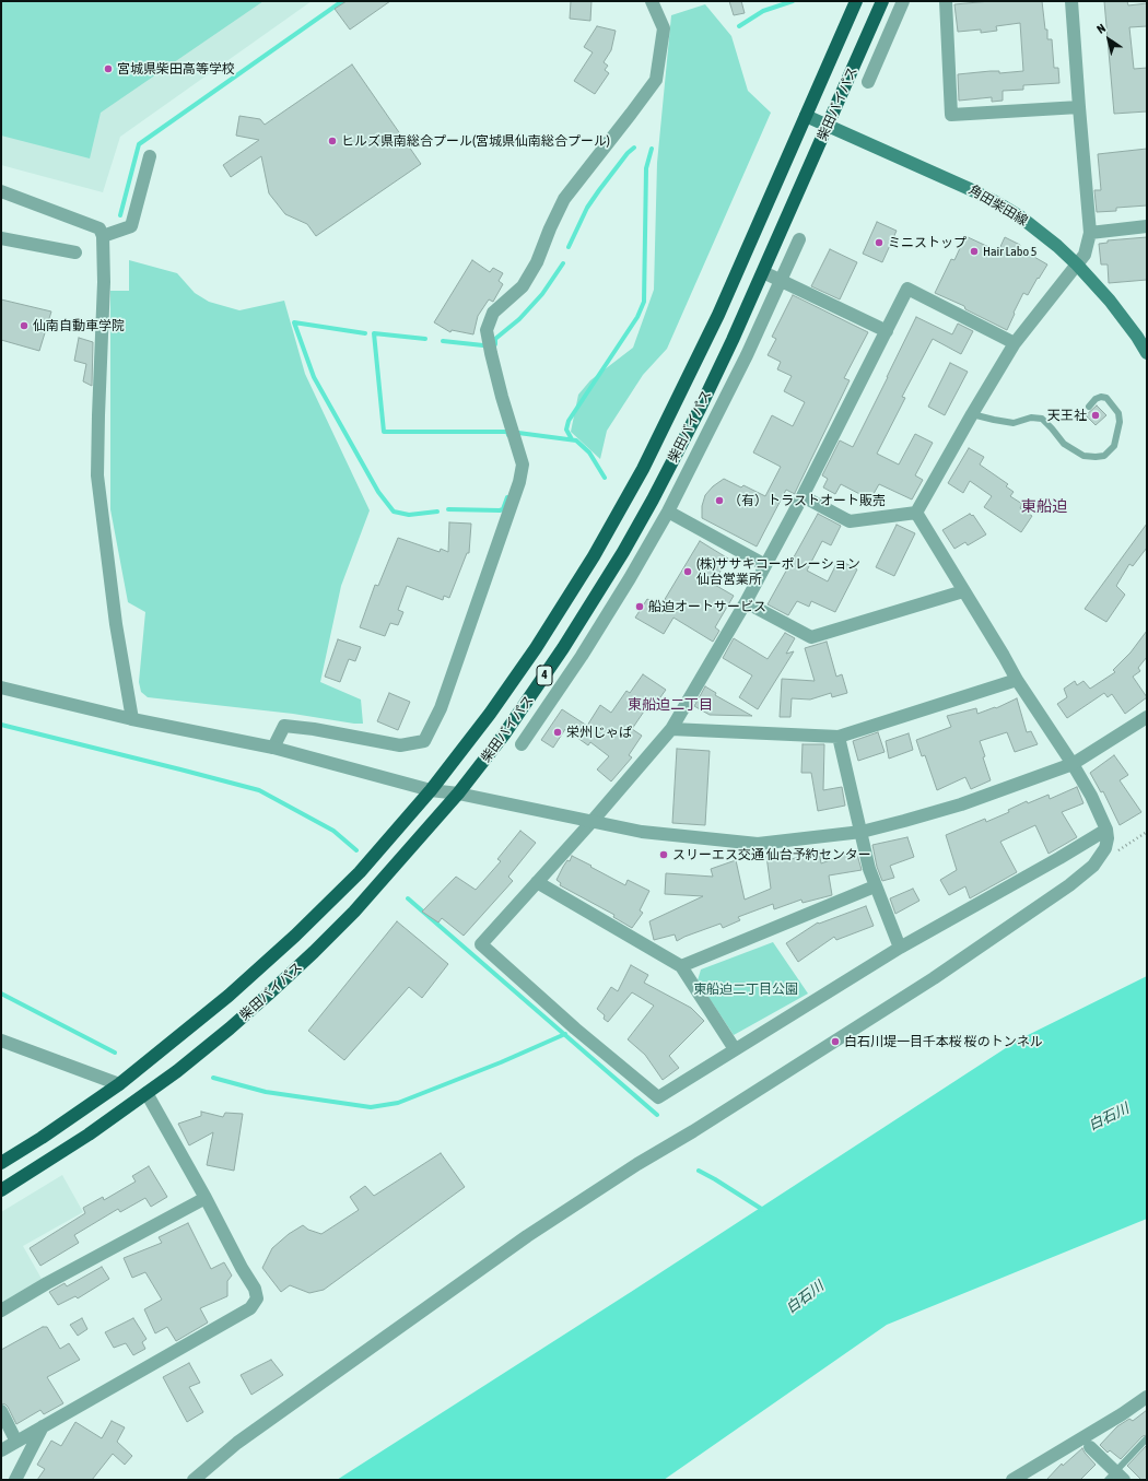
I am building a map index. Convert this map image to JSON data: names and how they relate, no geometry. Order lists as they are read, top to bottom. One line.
{"streets":{"highway":["柴田バイパス","4"],"main road":["角田柴田線"]},"crossings":[["柴田バイパス","角田柴田線"]],"districts":["東船迫","東船迫二丁目"],"water":["白石川"],"parks":["東船迫二丁目公園"],"places":["宮城県柴田高等学校","ヒルズ県南総合プール(宮城県仙南総合プール)","ミニストップ","Hair Labo 5","仙南自動車学院","天王社","（有）トラストオート販売","(株)ササキコーポレーション 仙台営業所","船迫オートサービス","栄州じゃぱ","スリーエス交通 仙台予約センター","白石川堤一目千本桜 桜のトンネル"],"north":"top left"}
